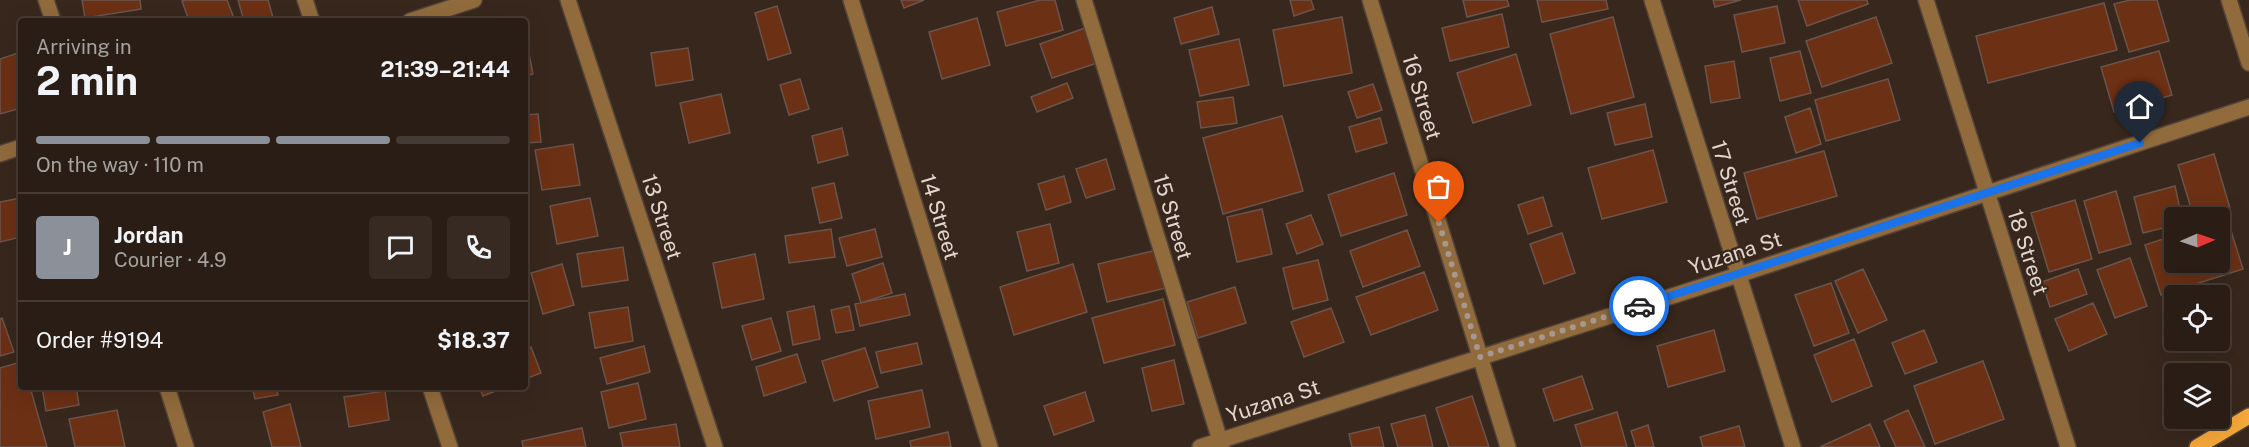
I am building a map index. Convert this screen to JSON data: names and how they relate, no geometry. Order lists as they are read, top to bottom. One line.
{"streets":{"street":["16 Street","17 Street","13 Street","14 Street","15 Street","18 Street","Yuzana St"]},"crossings":[["16 Street","Yuzana St"],["17 Street","Yuzana St"],["15 Street","Yuzana St"],["18 Street","Yuzana St"]],"north":"right","page":{"heading":["2 min","Arriving in","21:39–21:44"],"panel":["Jordan","Courier · 4.9","Order #9194","$18.37"],"bar":"On the way · 110 m","round":"J"}}
